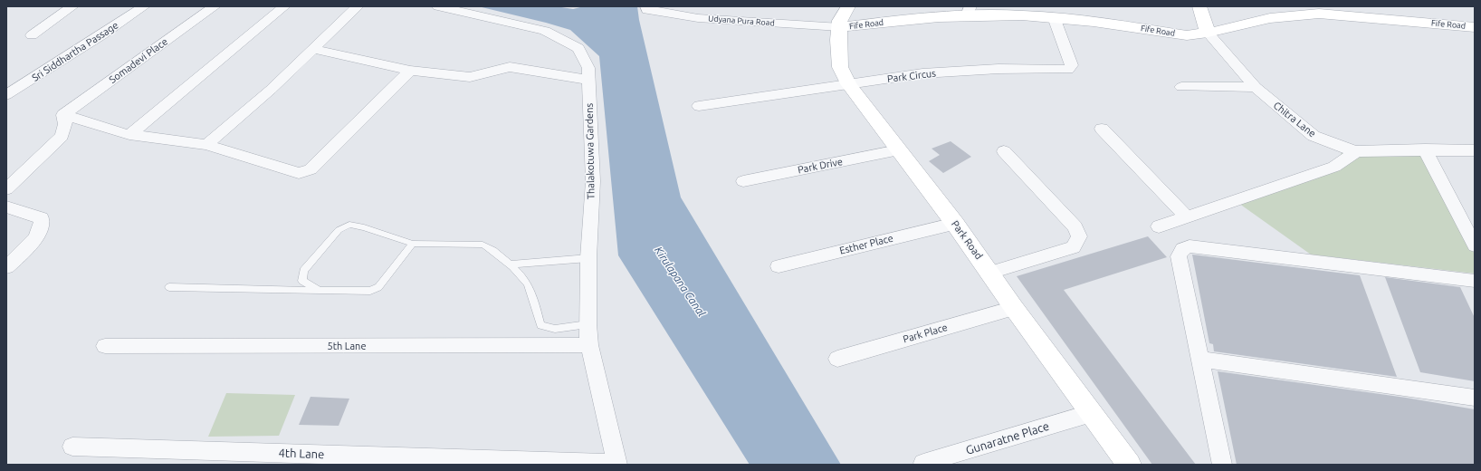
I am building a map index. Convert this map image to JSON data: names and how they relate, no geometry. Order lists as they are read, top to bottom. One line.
{"streets":{"main road":["Fife Road","Park Road"],"street":["Udyana Pura Road","Sri Siddhartha Passage","Somadevi Place","Park Circus","Chitra Lane","Thalakotuwa Gardens","Park Drive","Esther Place","Park Place","5th Lane","Gunaratne Place","4th Lane"]},"crossings":[["Udyana Pura Road","Fife Road"],["Udyana Pura Road","Park Road"],["Fife Road","Park Circus"],["Fife Road","Chitra Lane"],["Fife Road","Park Road"],["Park Circus","Park Road"],["Thalakotuwa Gardens","5th Lane"],["Thalakotuwa Gardens","4th Lane"],["Park Drive","Park Road"],["Park Road","Esther Place"],["Park Road","Park Place"],["Park Road","Gunaratne Place"]],"water":["Kirulapana Canal"]}
